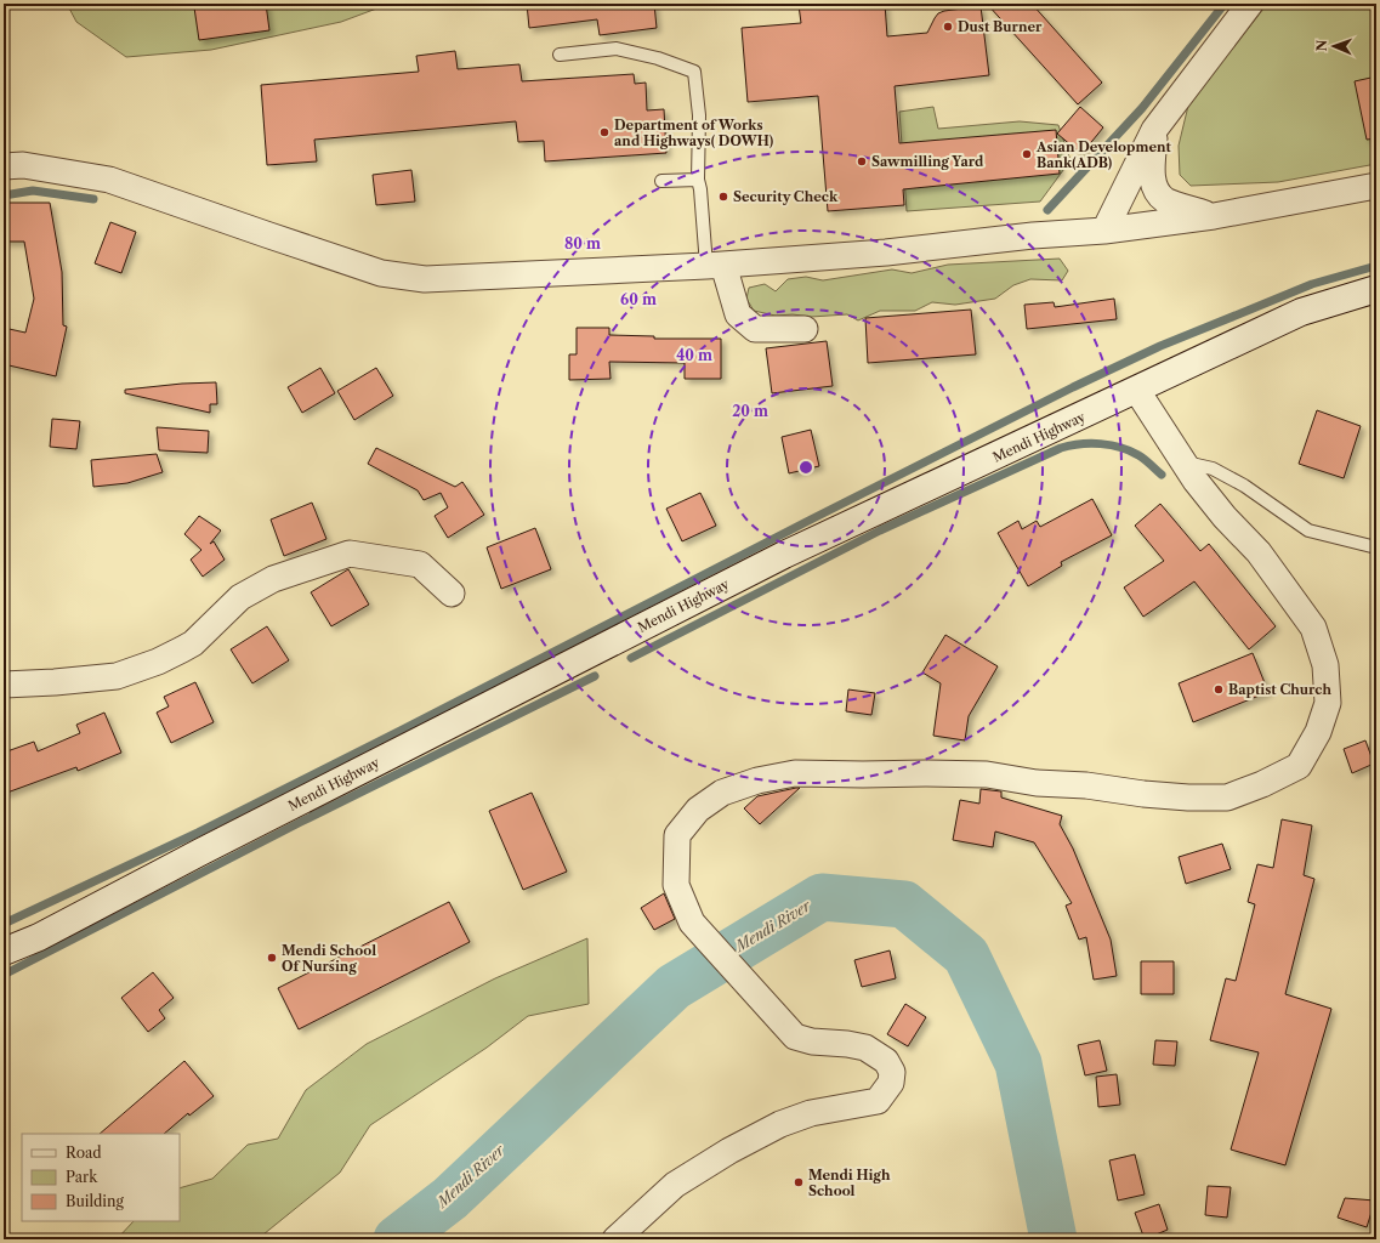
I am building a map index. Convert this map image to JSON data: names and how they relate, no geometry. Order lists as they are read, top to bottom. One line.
{"streets":{"main road":["Mendi Highway"]},"water":["Mendi River"],"places":["Dust Burner","Department of Works and Highways( DOWH)","Asian Development Bank(ADB)","Sawmilling Yard","Security Check","Baptist Church","Mendi School Of Nursing","Mendi High School"],"legend":["Road","Park","Building"],"north":"left","rings":["80 m","60 m","40 m","20 m"]}
